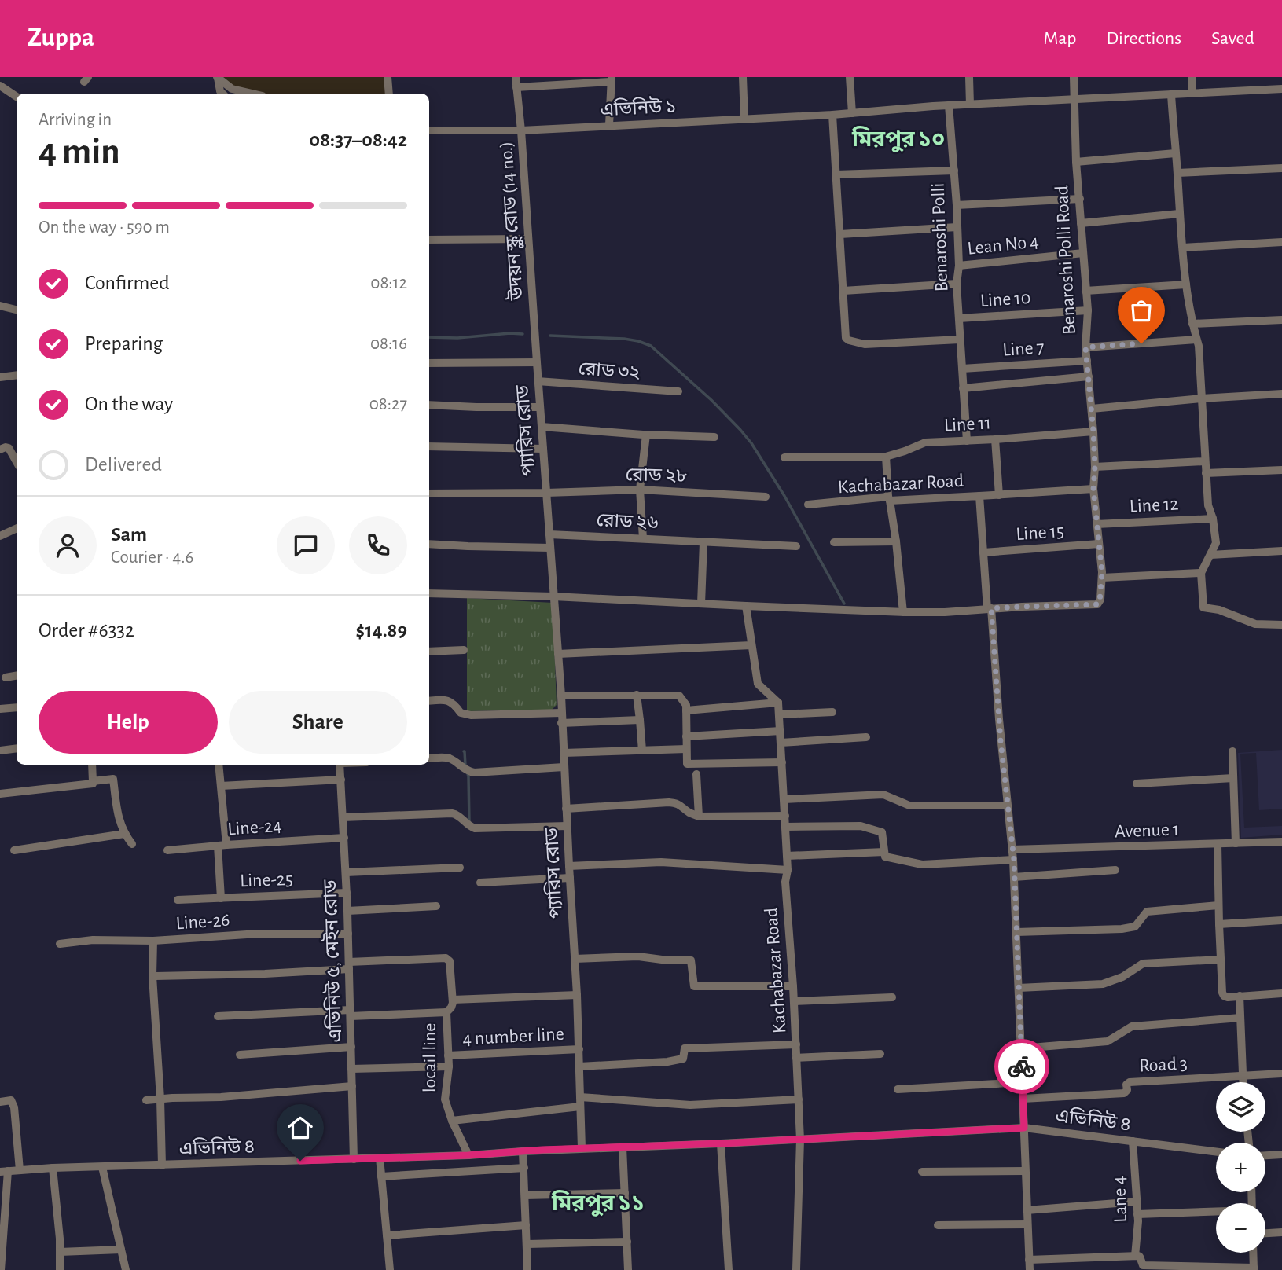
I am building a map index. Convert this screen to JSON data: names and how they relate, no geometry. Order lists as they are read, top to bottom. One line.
{"streets":{"street":["এভিনিউ ১","উদয়ন স্কুল রোড (14 no.)","Benaroshi Polli","Lean No 4","Benaroshi Polli Road","Line 10","Line 7","রোড ৩২","Line 11","প্যারিস রোড","রোড ২৮","Kachabazar Road","Line 12","রোড ২৬","Line 15","Line-24","Avenue 1","Line-25","Line-26","এভিনিউ ৫, মেইন রোড","4 number line","locail line","Road 3","এভিনিউ ৪","Lane 4"]},"crossings":[["এভিনিউ ১","উদয়ন স্কুল রোড (14 no.)"],["এভিনিউ ১","Benaroshi Polli"],["এভিনিউ ১","Benaroshi Polli Road"],["উদয়ন স্কুল রোড (14 no.)","প্যারিস রোড"],["Benaroshi Polli","Lean No 4"],["Benaroshi Polli","Line 10"],["Benaroshi Polli","Line 7"],["Benaroshi Polli","Line 11"],["Lean No 4","Benaroshi Polli Road"],["Benaroshi Polli Road","Line 10"],["Benaroshi Polli Road","Line 7"],["Benaroshi Polli Road","Line 11"],["Benaroshi Polli Road","Kachabazar Road"],["Benaroshi Polli Road","Line 12"],["Benaroshi Polli Road","Line 15"],["রোড ৩২","প্যারিস রোড"],["প্যারিস রোড","রোড ২৮"],["প্যারিস রোড","রোড ২৬"],["প্যারিস রোড","4 number line"],["প্যারিস রোড","এভিনিউ ৪"],["Kachabazar Road","Line 15"],["Kachabazar Road","Avenue 1"],["Kachabazar Road","Road 3"],["Kachabazar Road","এভিনিউ ৪"],["Line-24","Line-25"],["Line-24","এভিনিউ ৫, মেইন রোড"],["Line-25","এভিনিউ ৫, মেইন রোড"],["Line-26","এভিনিউ ৫, মেইন রোড"],["এভিনিউ ৫, মেইন রোড","locail line"],["এভিনিউ ৫, মেইন রোড","এভিনিউ ৪"],["4 number line","locail line"],["locail line","এভিনিউ ৪"],["এভিনিউ ৪","Lane 4"]],"districts":["মিরপুর ১০","মিরপুর ১১"],"page":{"header":"Zuppa","nav":["Map","Directions","Saved"],"heading":["4 min","Arriving in","08:37–08:42"],"panel":["Sam","Courier · 4.6","Order #6332","$14.89"],"bar":"On the way · 590 m","list":[["Confirmed","08:12"],["Preparing","08:16"],["On the way","08:27"],"Delivered"],"buttons":["Help","Share"],"map_buttons":["+","−"]}}
